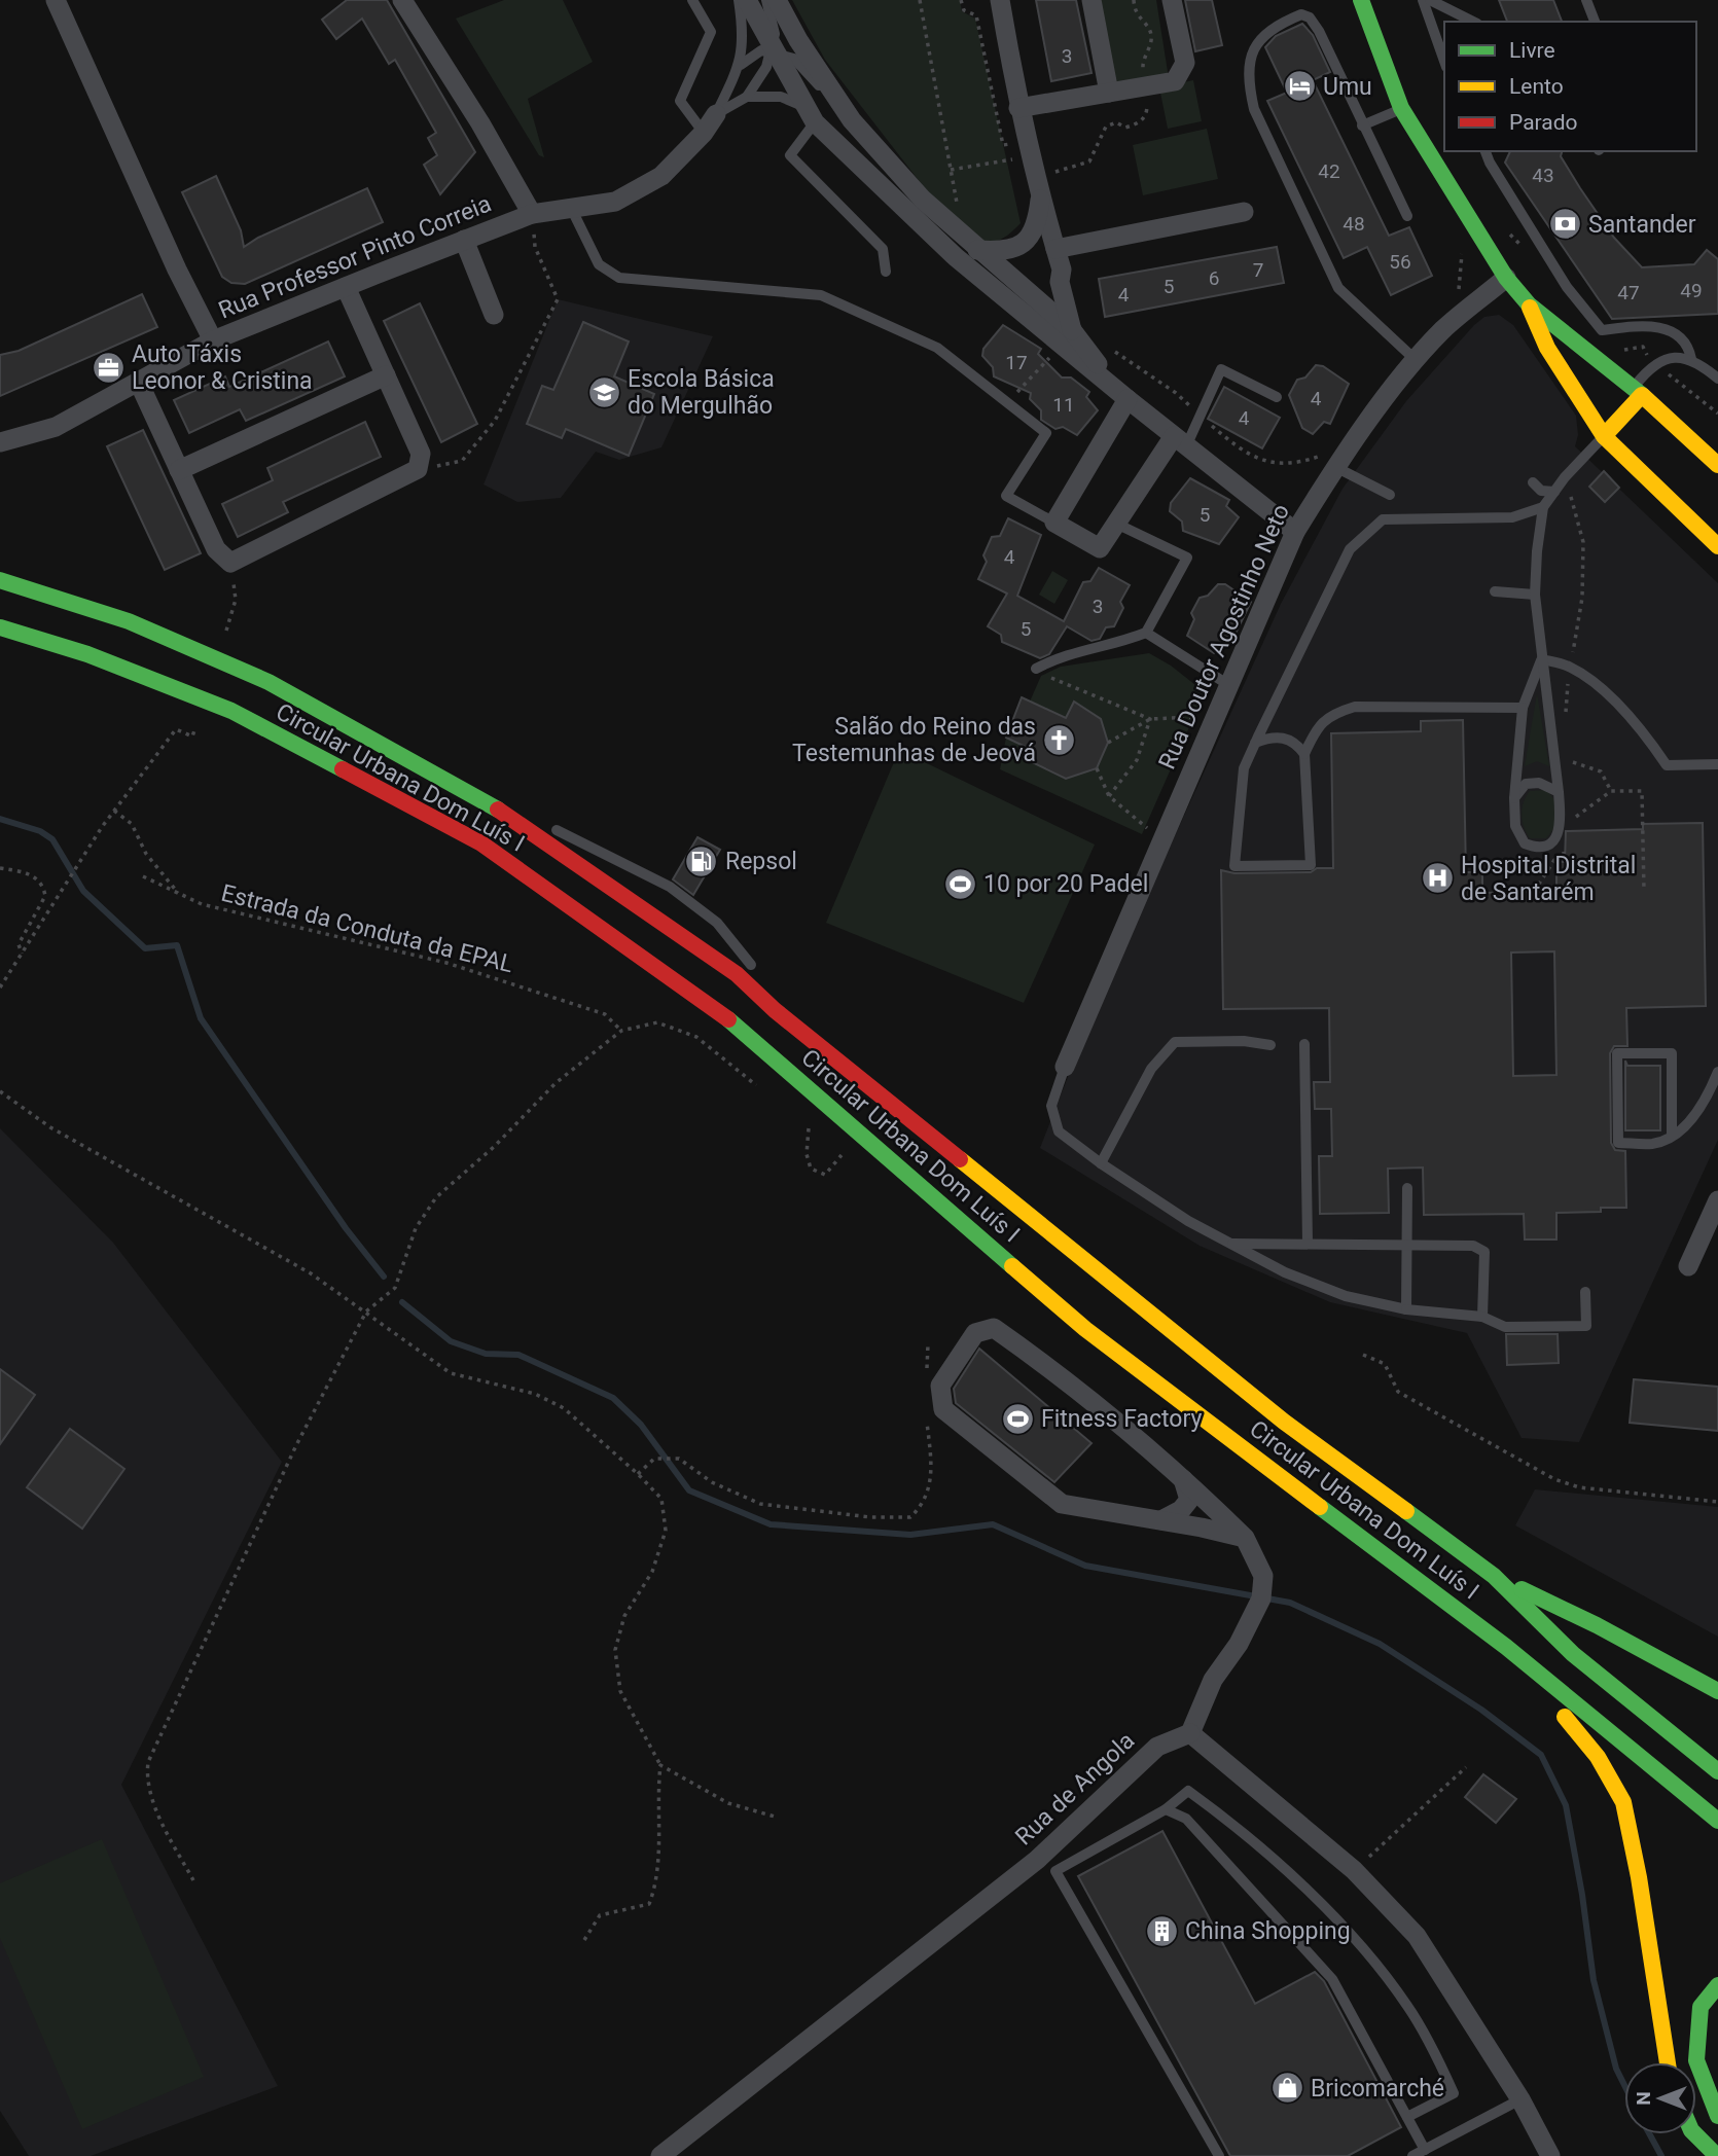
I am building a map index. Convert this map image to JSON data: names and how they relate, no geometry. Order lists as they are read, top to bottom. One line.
{"streets":{"main road":["Circular Urbana Dom Luís I"],"street":["Rua Professor Pinto Correia","Rua Doutor Agostinho Neto","Rua de Angola"],"path":["Estrada da Conduta da EPAL"]},"places":{"hotel":["Umu"],"bank":["Santander"],"office":["Auto Táxis Leonor & Cristina"],"school or university":["Escola Básica do Mergulhão"],"church":["Salão do Reino das Testemunhas de Jeová"],"fuel station":["Repsol"],"hospital":["Hospital Distrital de Santarém"],"sports":["10 por 20 Padel","Fitness Factory"],"building":["China Shopping"],"shop":["Bricomarché"]},"house_numbers":["3","42","43","48","56","7","6","5","49","47","4","17","4","11","4","5","4","3","5"],"legend":["Livre","Lento","Parado"],"north":"left"}
